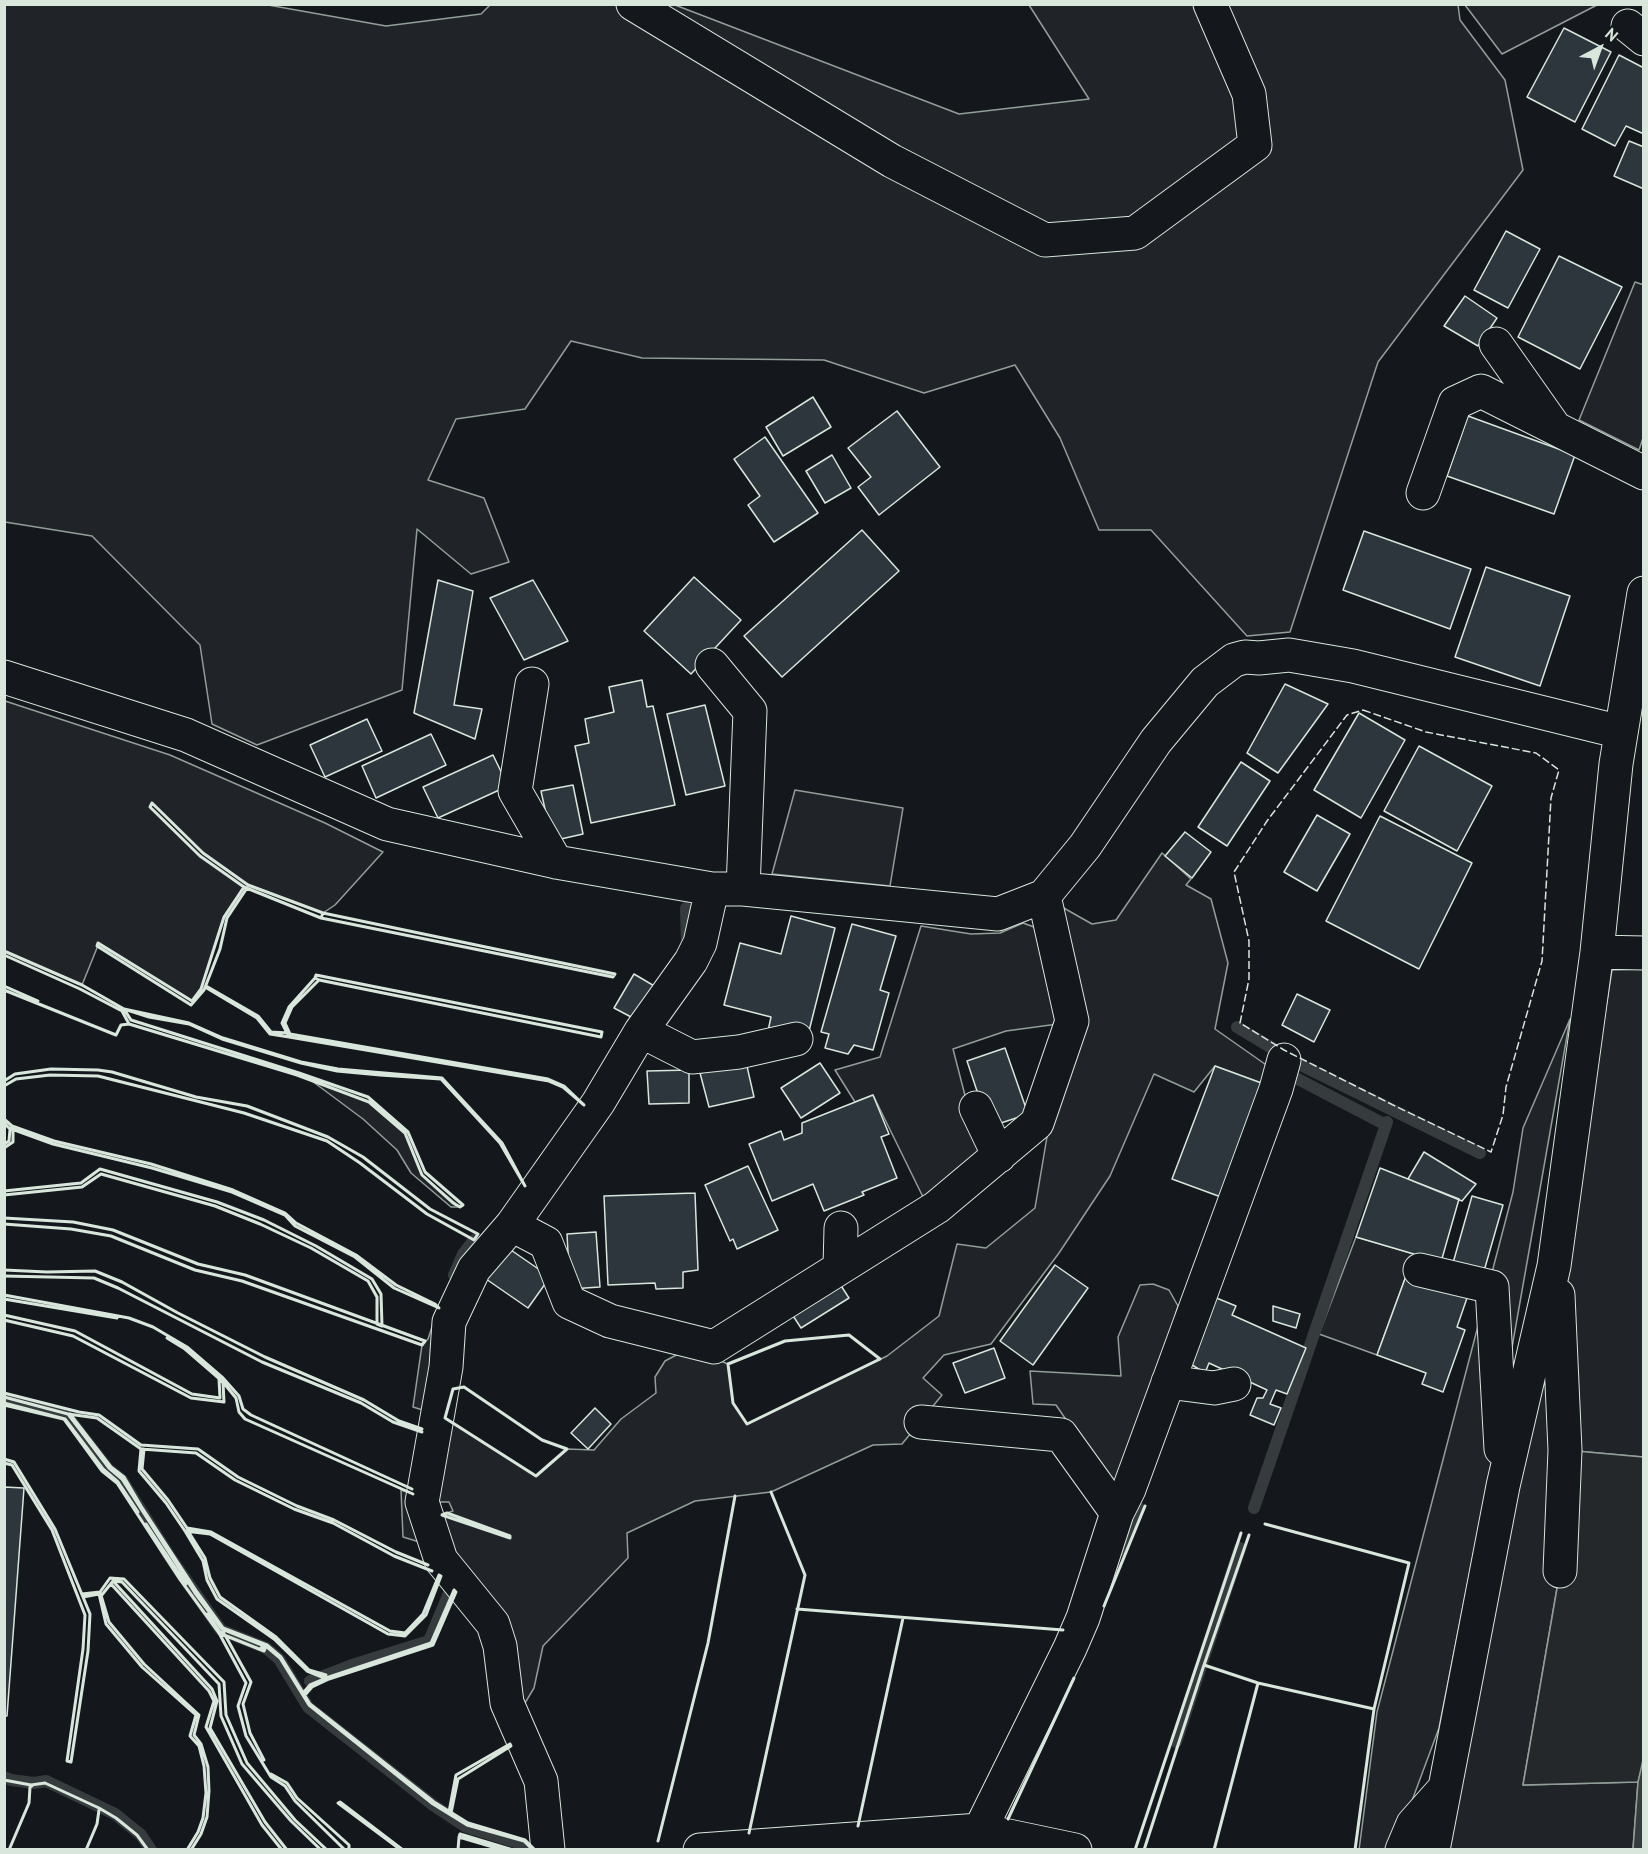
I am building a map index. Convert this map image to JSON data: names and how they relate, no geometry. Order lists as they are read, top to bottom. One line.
{"north":"top right"}
